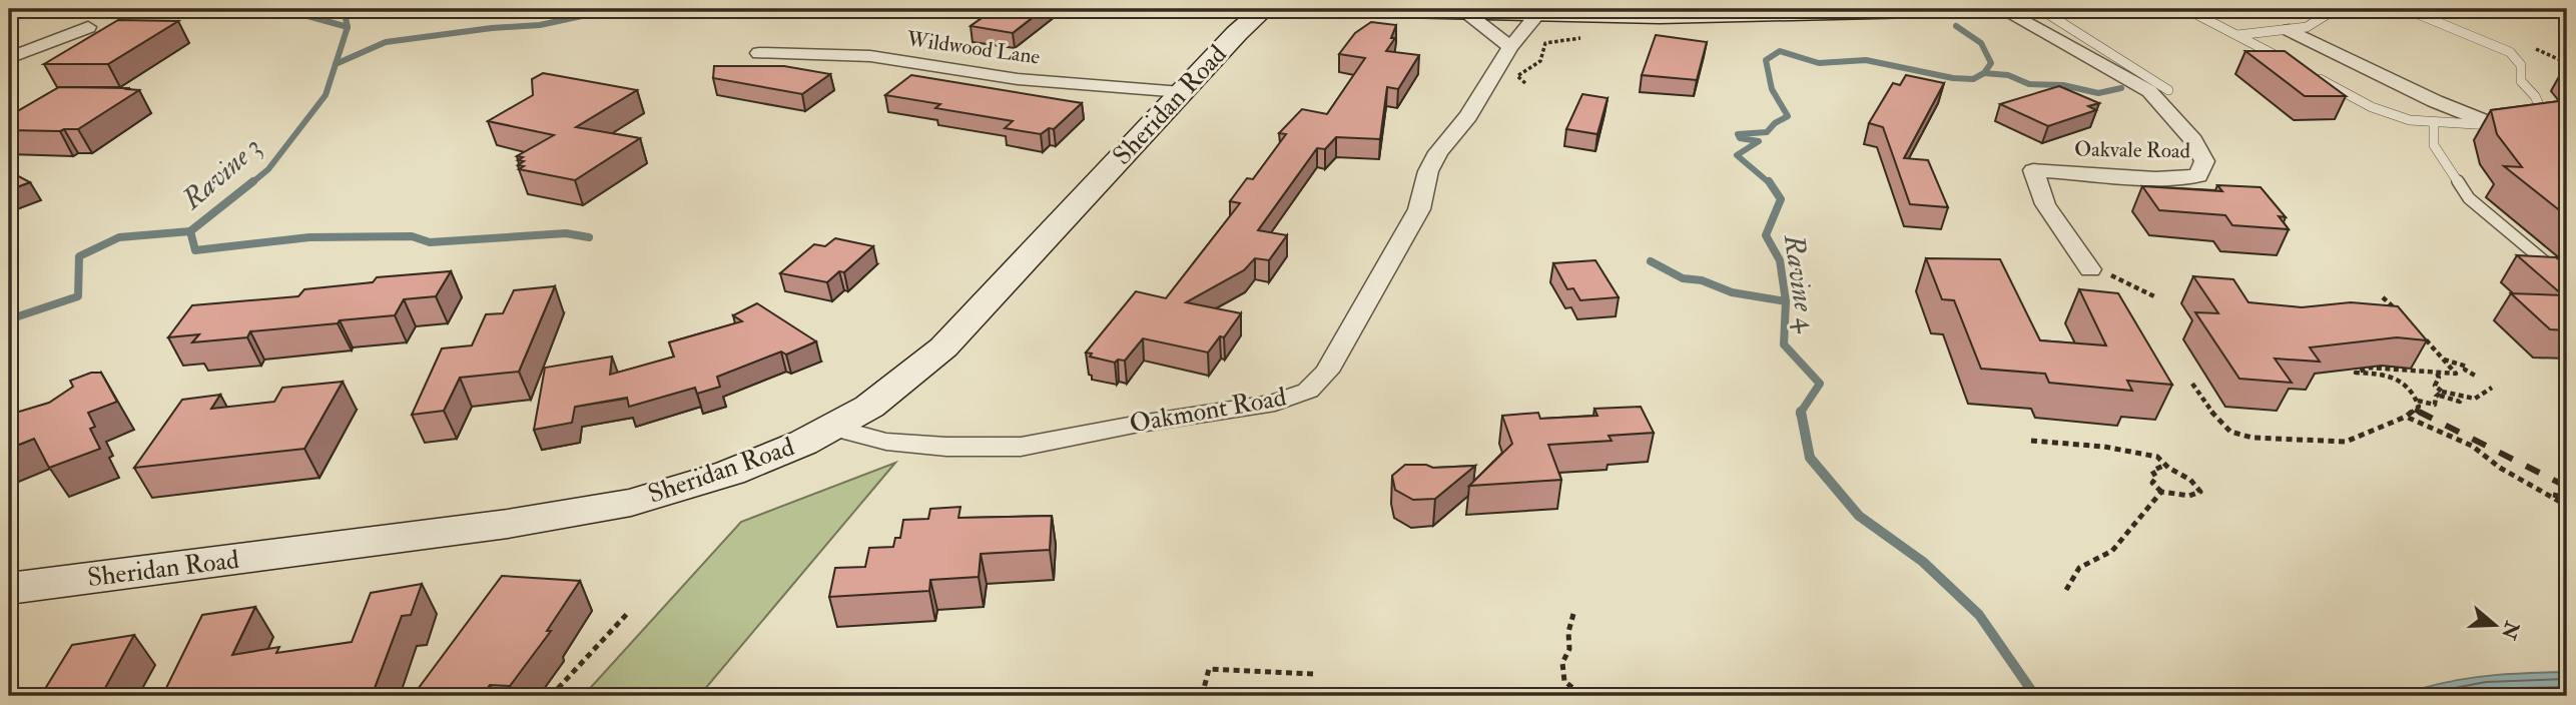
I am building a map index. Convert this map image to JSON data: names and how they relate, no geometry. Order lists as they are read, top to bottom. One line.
{"streets":{"street":["Wildwood Lane","Sheridan Road","Oakvale Road","Oakmont Road"]},"crossings":[["Wildwood Lane","Sheridan Road"],["Sheridan Road","Oakmont Road"]],"water":["Ravine 3","Ravine 4"],"north":"right"}
